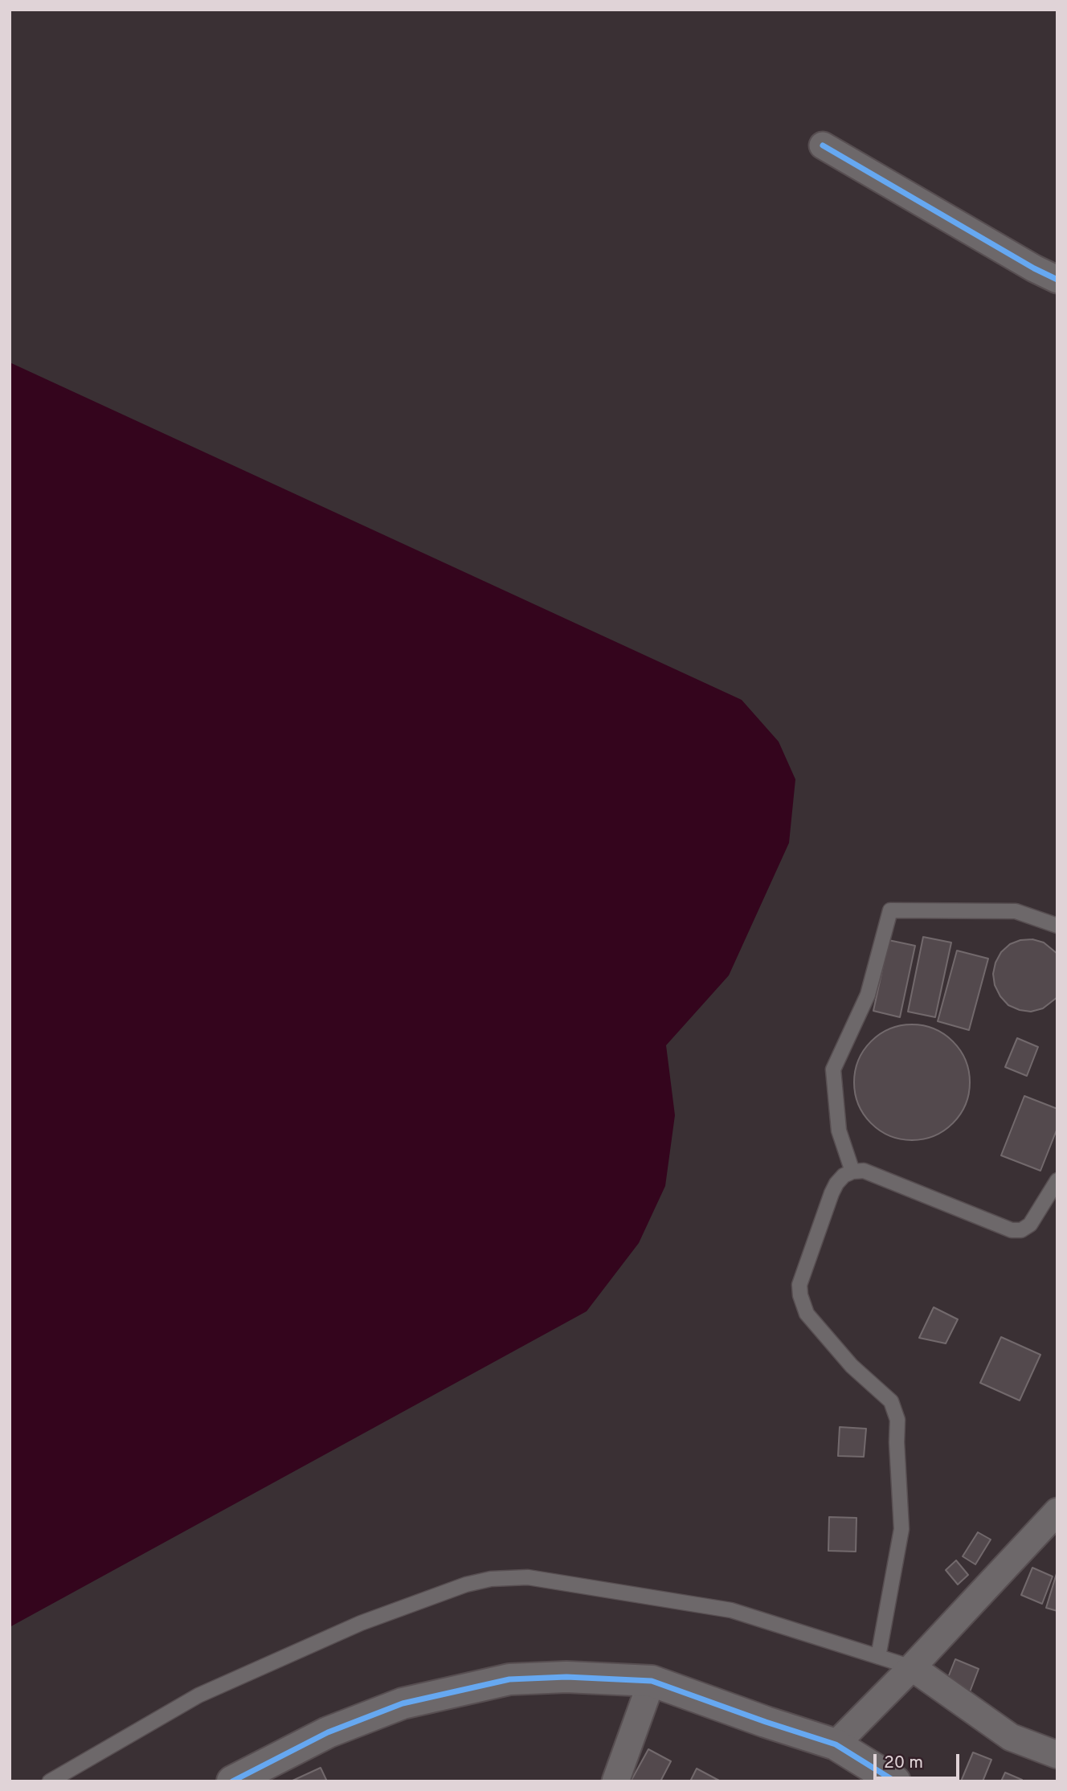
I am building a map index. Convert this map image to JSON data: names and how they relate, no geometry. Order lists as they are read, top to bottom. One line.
{"scale_bar":"20 m"}
